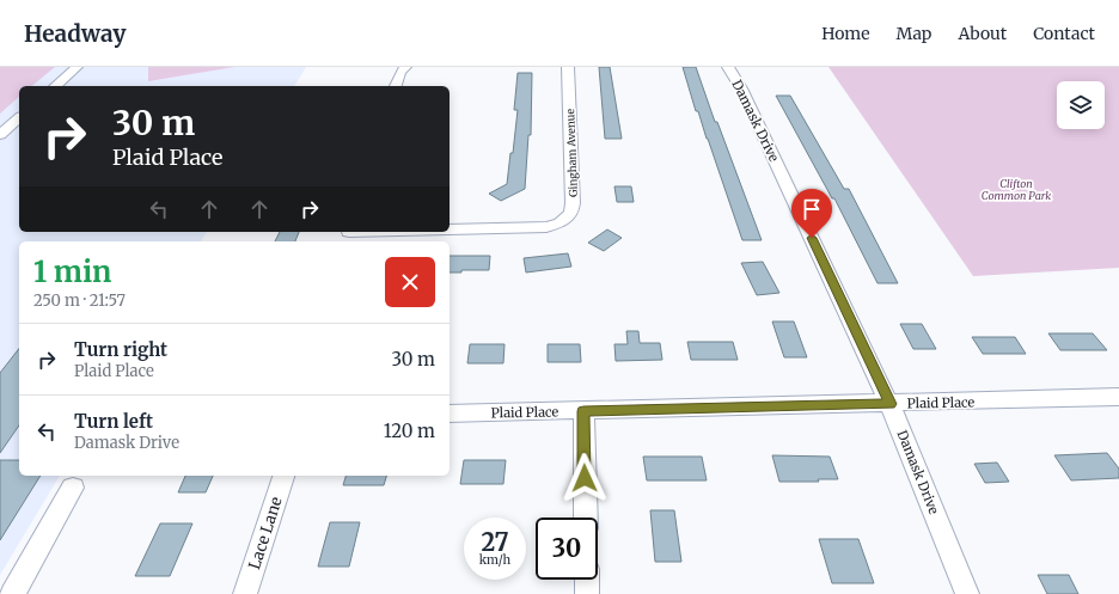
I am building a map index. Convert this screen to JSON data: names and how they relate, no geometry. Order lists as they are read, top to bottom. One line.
{"streets":{"street":["Damask Drive","Gingham Avenue","Plaid Place","Lace Lane"]},"crossings":[["Damask Drive","Plaid Place"]],"parks":["Clifton Common Park"],"page":{"header":"Headway","nav":["Home","Map","About","Contact"],"turn":["30 m","Plaid Place"],"heading":["1 min","250 m · 21:57"],"list":[{"name":"Turn right","note":"Plaid Place","value":"30 m"},{"name":"Turn left","note":"Damask Drive","value":"120 m"}],"speed":"27 km/h","limit":"30"}}
